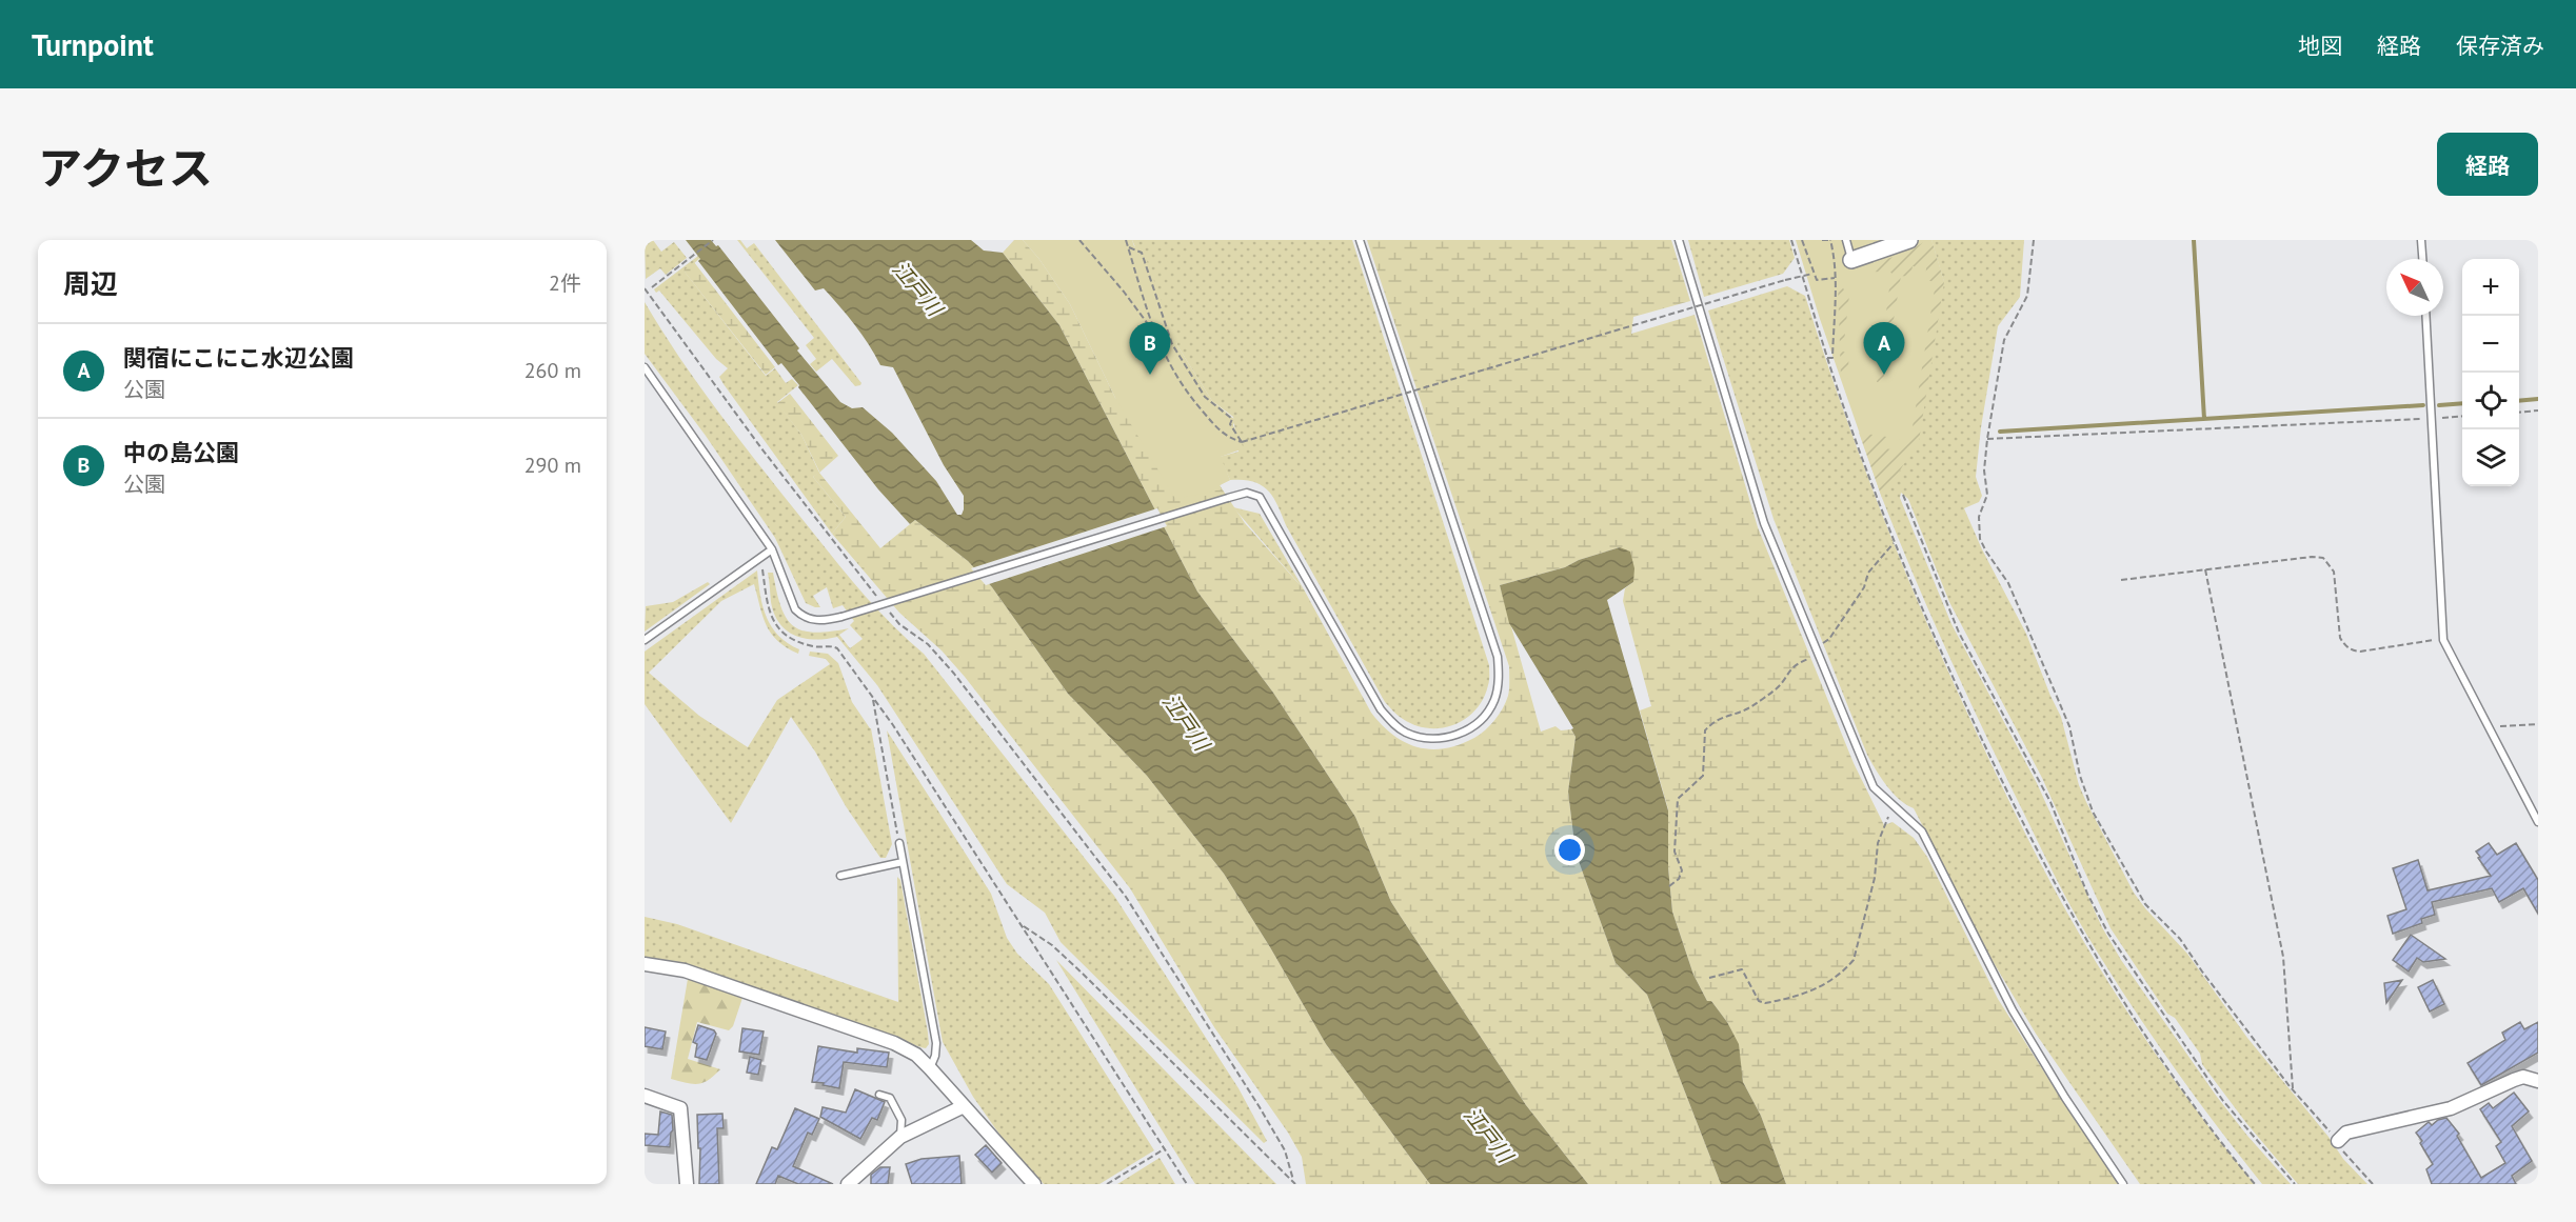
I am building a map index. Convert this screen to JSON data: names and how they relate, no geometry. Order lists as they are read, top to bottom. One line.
{"water":["江戸川"],"north":"top left","page":{"header":"Turnpoint","nav":["地図","経路","保存済み"],"title":"アクセス","buttons":"経路","heading":["周辺","2件"],"map_buttons":["+","−"],"list":[{"mark":"A","name":"関宿にこにこ水辺公園","note":"公園","value":"260 m"},{"mark":"B","name":"中の島公園","note":"公園","value":"290 m"}],"pins":["A","B"]}}
